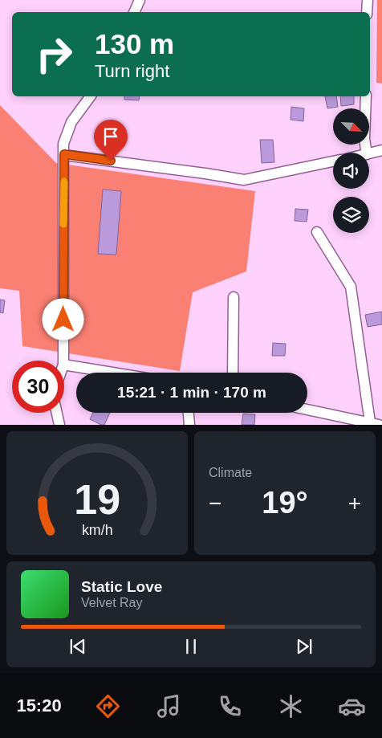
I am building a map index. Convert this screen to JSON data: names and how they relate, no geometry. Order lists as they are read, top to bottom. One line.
{"north":"bottom right","page":{"turn":["130 m","Turn right"],"limit":"30","trip":"15:21 · 1 min · 170 m","tile":"Climate","heat":["−","19°","+"],"song":["Static Love","Velvet Ray"],"tabs":"15:20","gauge":["19","km/h"]}}
